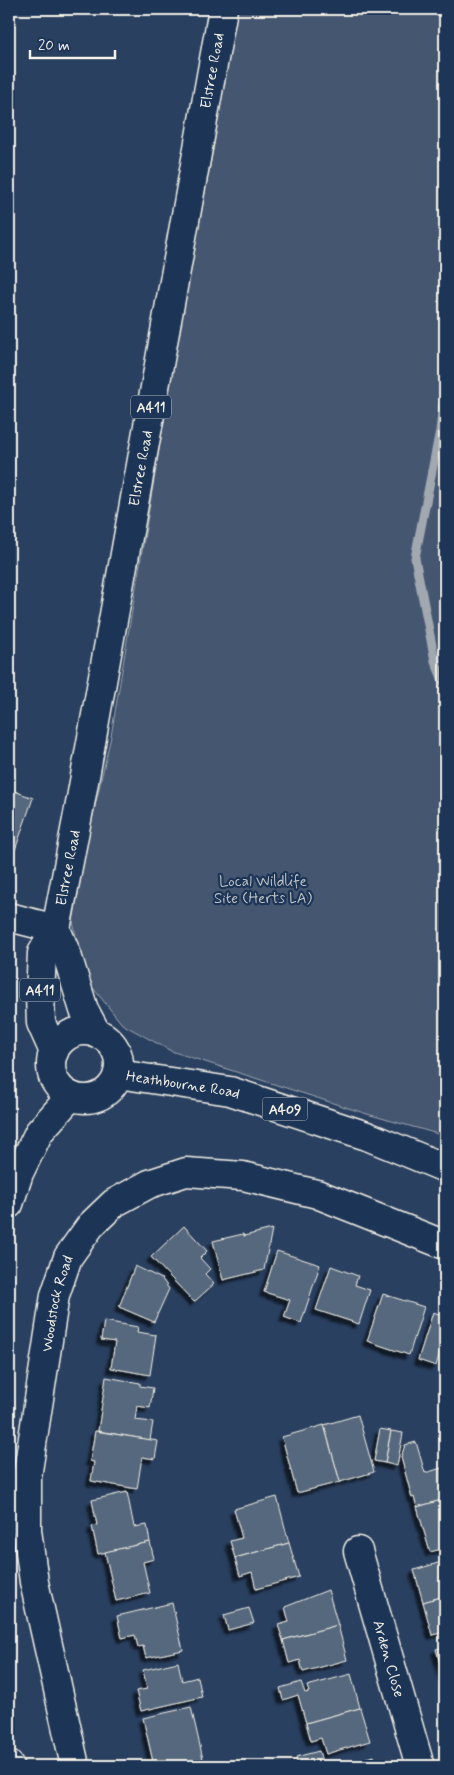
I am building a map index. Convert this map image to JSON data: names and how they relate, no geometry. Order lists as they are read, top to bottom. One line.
{"streets":{"main road":["Elstree Road","A411","Heathbourne Road","A409","Woodstock Road","Arden Close"]},"crossings":[["Elstree Road","A411"],["Elstree Road","Heathbourne Road"],["A411","Heathbourne Road"]],"parks":["Local Wildlife Site (Herts LA)"],"scale_bar":"20 m"}
